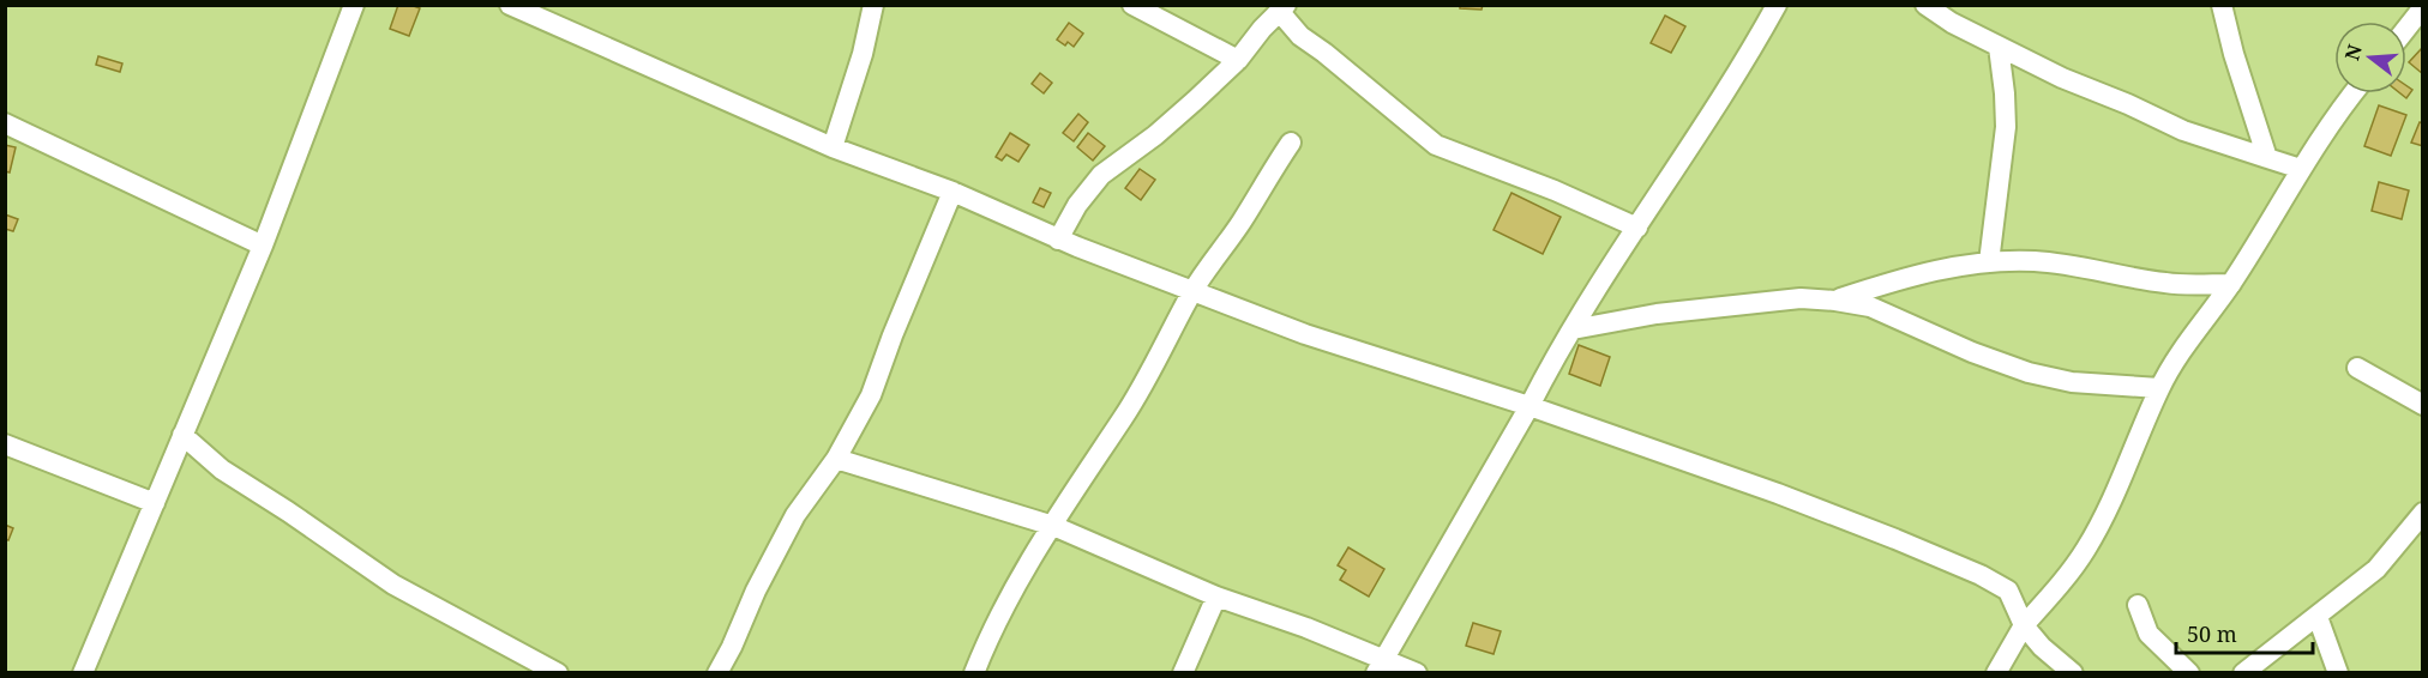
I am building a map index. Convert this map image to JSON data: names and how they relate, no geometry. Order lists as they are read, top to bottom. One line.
{"scale_bar":"50 m","north":"left"}
